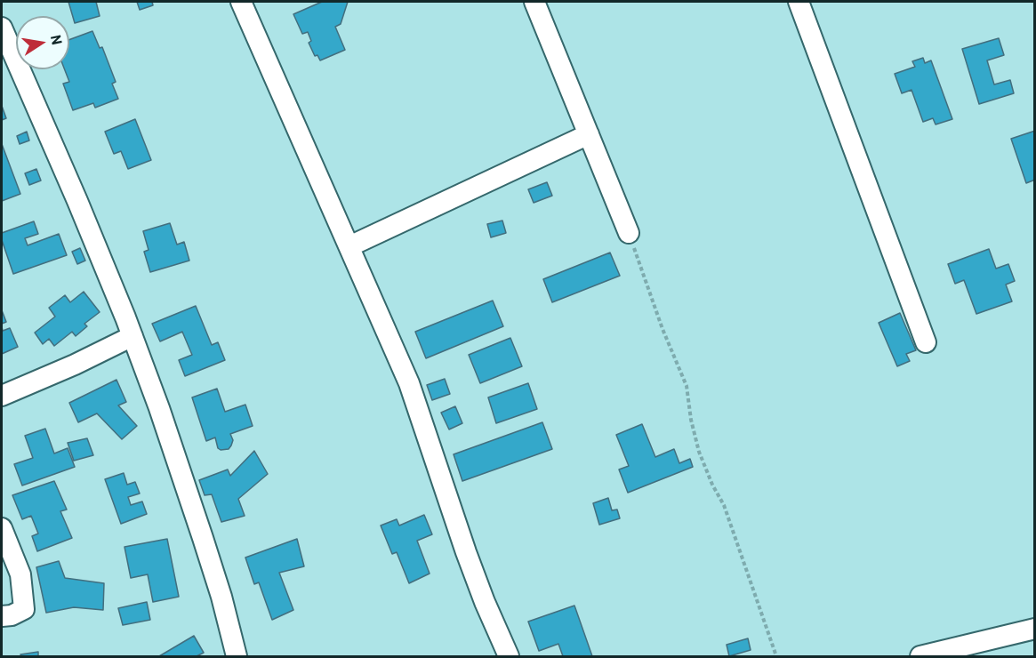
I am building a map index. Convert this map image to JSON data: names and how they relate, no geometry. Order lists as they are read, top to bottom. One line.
{"north":"right"}
